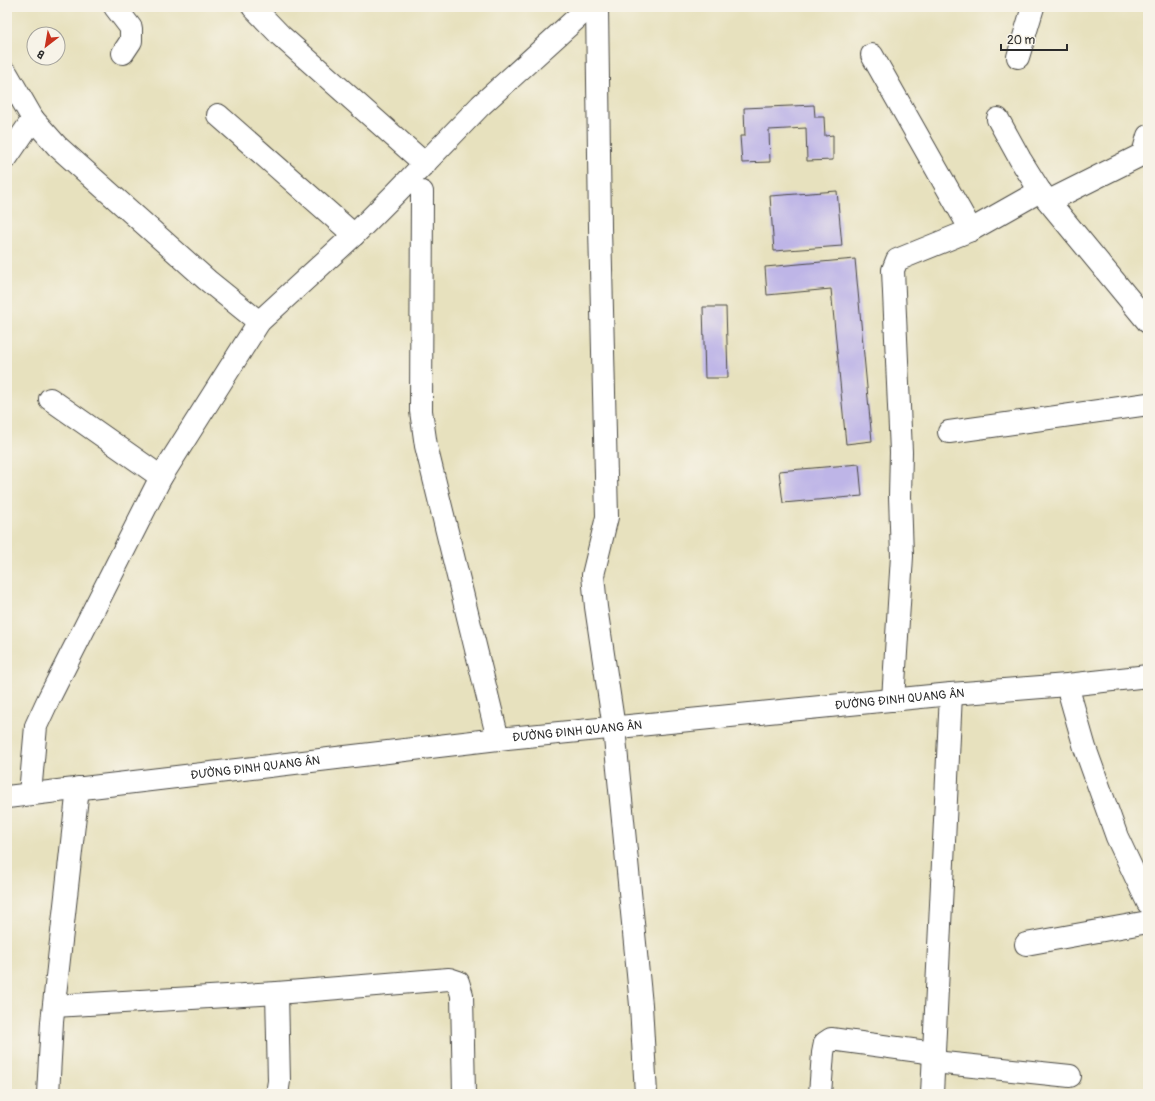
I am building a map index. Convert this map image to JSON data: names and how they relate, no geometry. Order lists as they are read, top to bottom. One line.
{"streets":{"street":["ĐƯỜNG ĐINH QUANG ÂN"]},"scale_bar":"20 m","north":"bottom left"}
